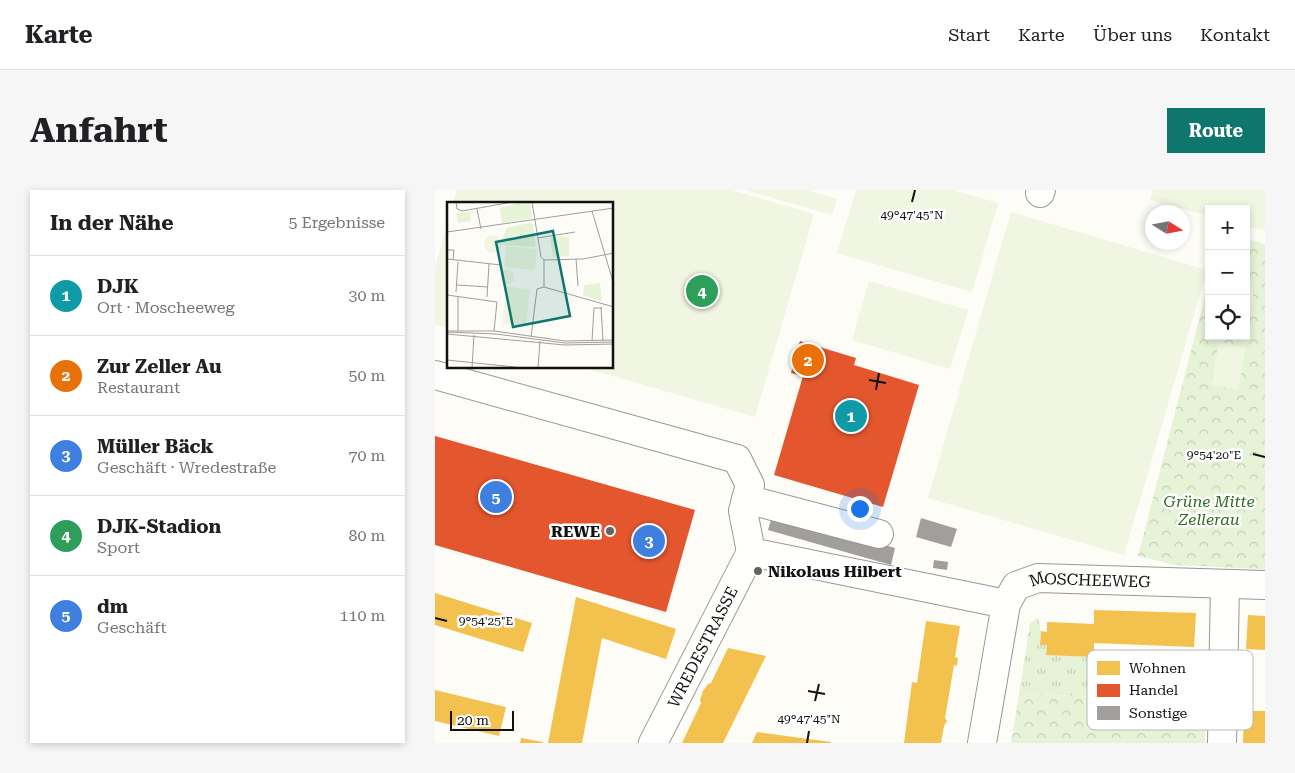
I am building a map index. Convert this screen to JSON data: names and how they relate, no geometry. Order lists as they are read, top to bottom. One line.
{"streets":{"street":["MOSCHEEWEG","WREDESTRASSE"]},"parks":["Grüne Mitte Zellerau"],"places":["REWE","Nikolaus Hilbert"],"legend":["Wohnen","Handel","Sonstige"],"scale_bar":"20 m","north":"right","page":{"header":"Karte","nav":["Start","Karte","Über uns","Kontakt"],"buttons":"Route","title":"Anfahrt","heading":["In der Nähe","5 Ergebnisse"],"map_buttons":["+","−"],"list":[{"mark":"1","name":"DJK","note":"Ort · Moscheeweg","value":"30 m"},{"mark":"2","name":"Zur Zeller Au","note":"Restaurant","value":"50 m"},{"mark":"3","name":"Müller Bäck","note":"Geschäft · Wredestraße","value":"70 m"},{"mark":"4","name":"DJK-Stadion","note":"Sport","value":"80 m"},{"mark":"5","name":"dm","note":"Geschäft","value":"110 m"}],"pins":["4","2","1","5","3"],"scale":"20 m"},"coordinates":["49°47'45\"N","9°54'20\"E","9°54'25\"E"]}
